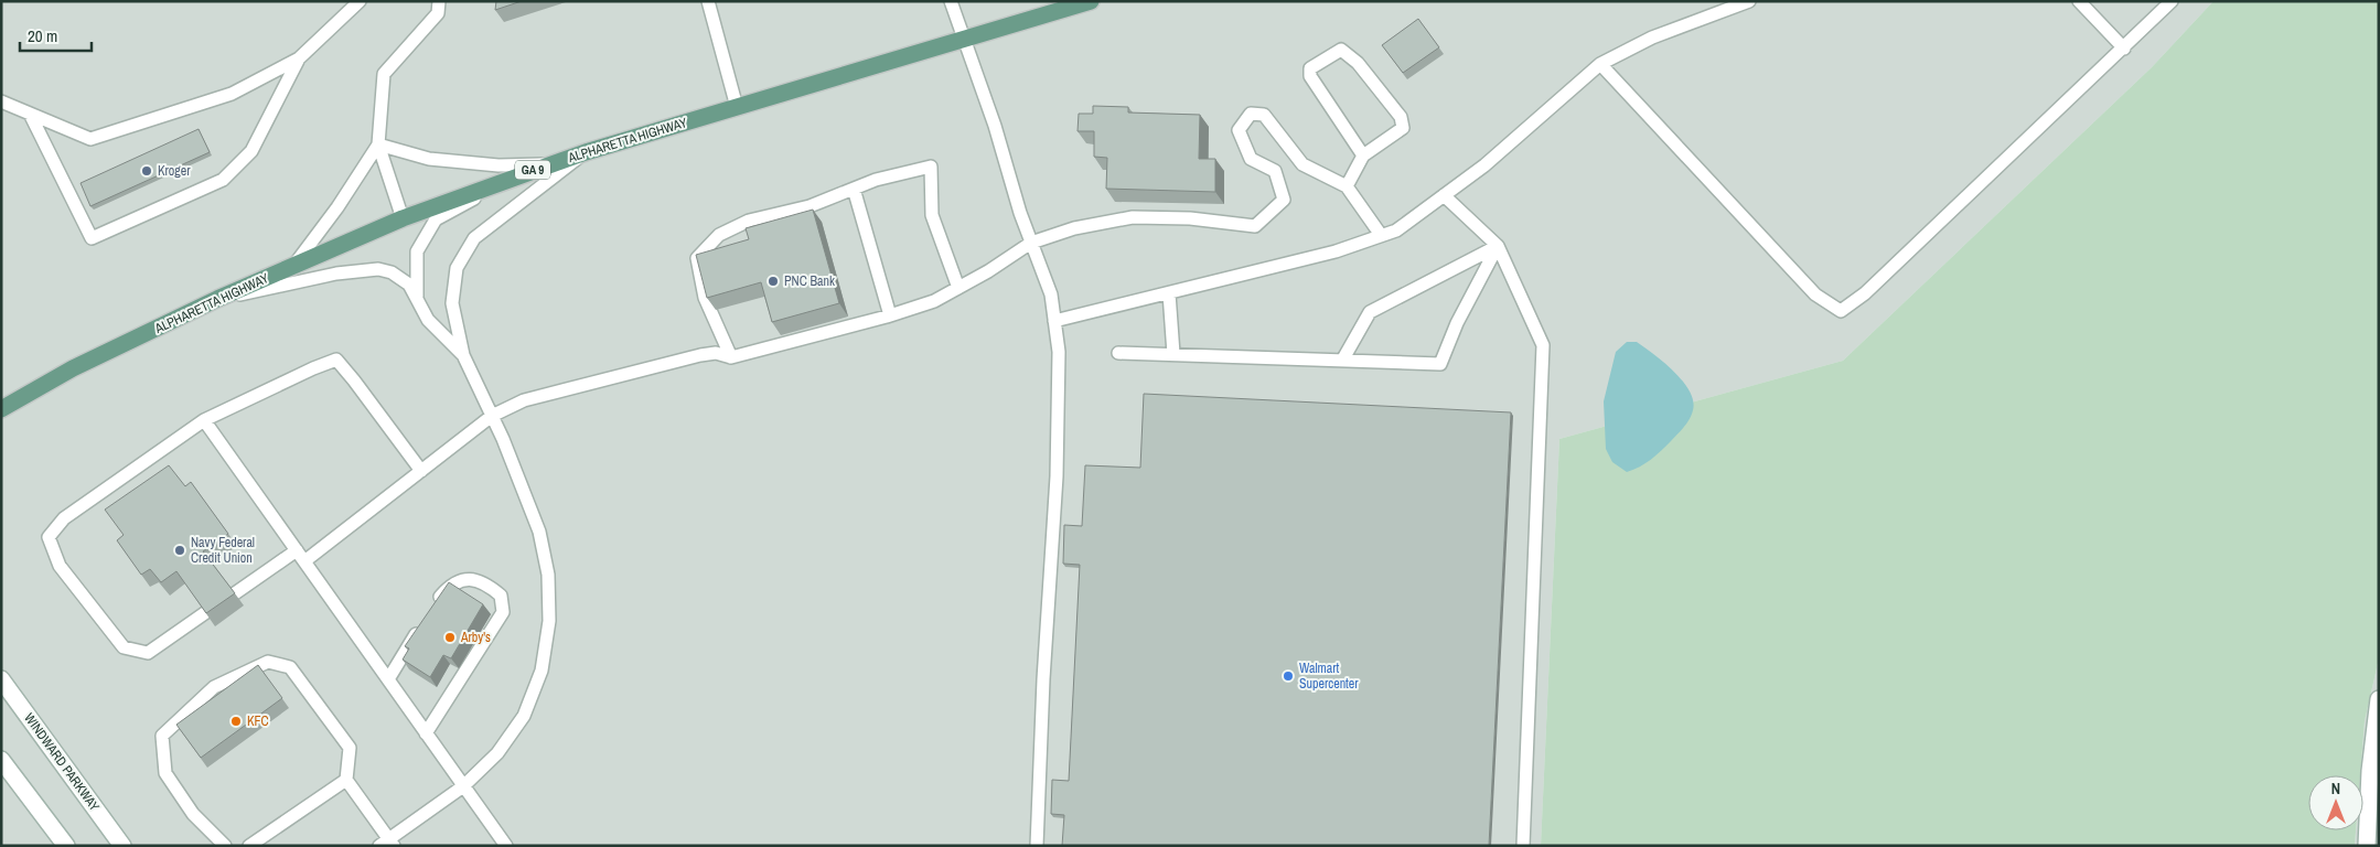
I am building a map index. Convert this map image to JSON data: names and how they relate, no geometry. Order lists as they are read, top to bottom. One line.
{"streets":{"main road":["ALPHARETTA HIGHWAY","GA 9","WINDWARD PARKWAY"]},"places":["Kroger","PNC Bank","Navy Federal Credit Union","Arby's","Walmart Supercenter","KFC"],"scale_bar":"20 m","north":"top"}
